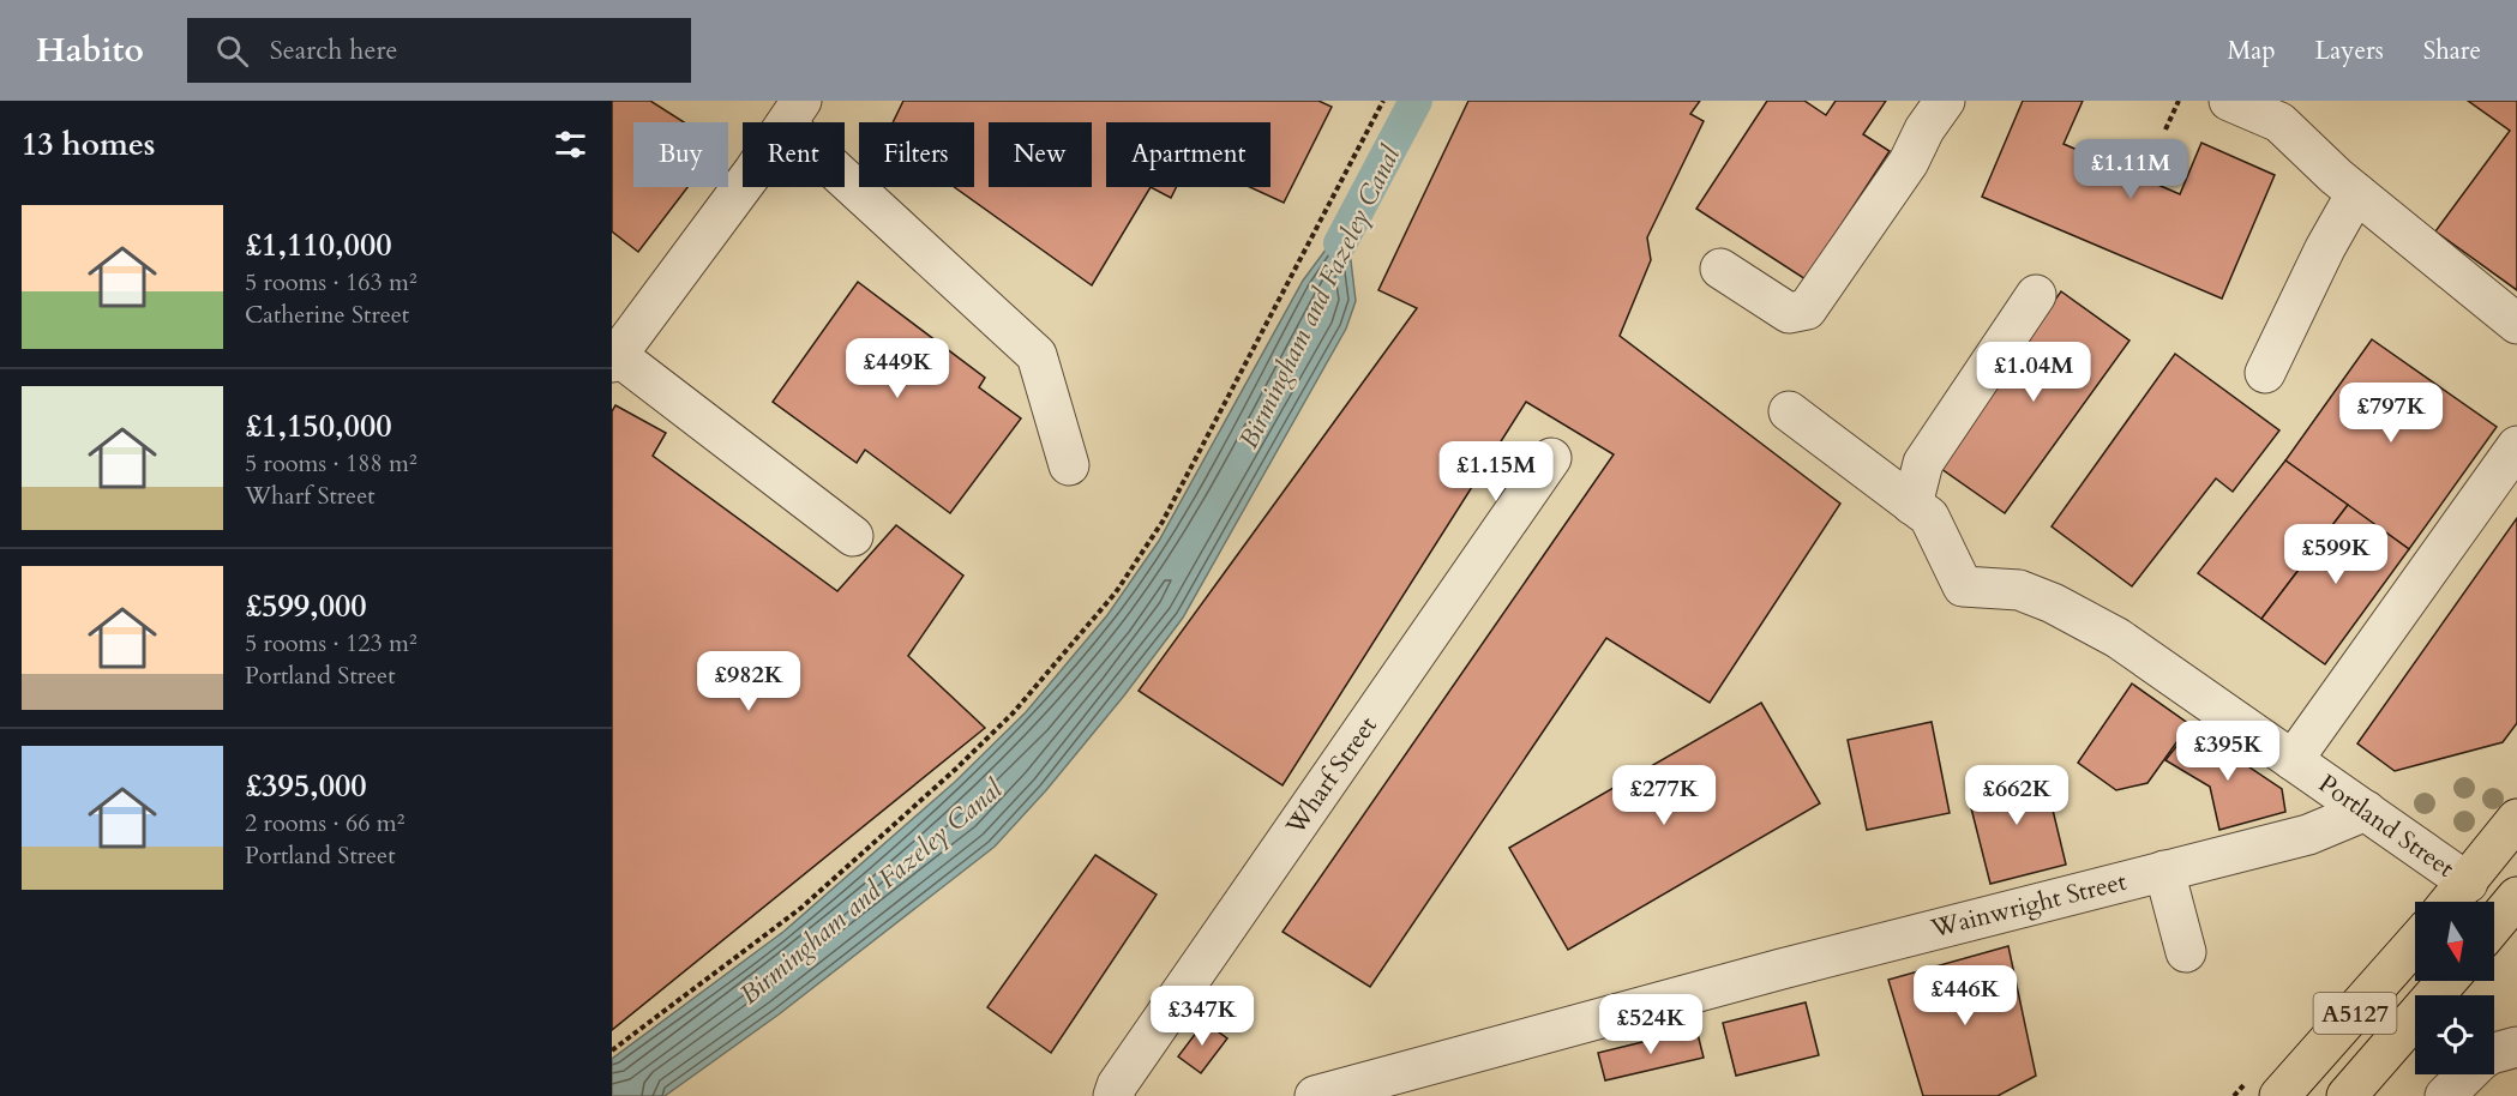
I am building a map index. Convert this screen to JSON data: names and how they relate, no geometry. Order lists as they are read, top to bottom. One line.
{"streets":{"main road":["A5127"],"street":["Wharf Street","Portland Street","Wainwright Street"]},"crossings":[["Portland Street","Wainwright Street"]],"water":["Birmingham and Fazeley Canal"],"north":"bottom","page":{"header":"Habito","search":"Search here","nav":["Map","Layers","Share"],"heading":"13 homes","chip":["Buy","Rent","Filters","New","Apartment"],"price":["£1.11M","£449K","£1.04M","£797K","£1.15M","£599K","£982K","£395K","£277K","£662K","£446K","£347K","£524K"],"list":[{"name":"£1,110,000","note":"5 rooms · 163 m² · Catherine Street"},{"name":"£1,150,000","note":"5 rooms · 188 m² · Wharf Street"},{"name":"£599,000","note":"5 rooms · 123 m² · Portland Street"},{"name":"£395,000","note":"2 rooms · 66 m² · Portland Street"}]}}
